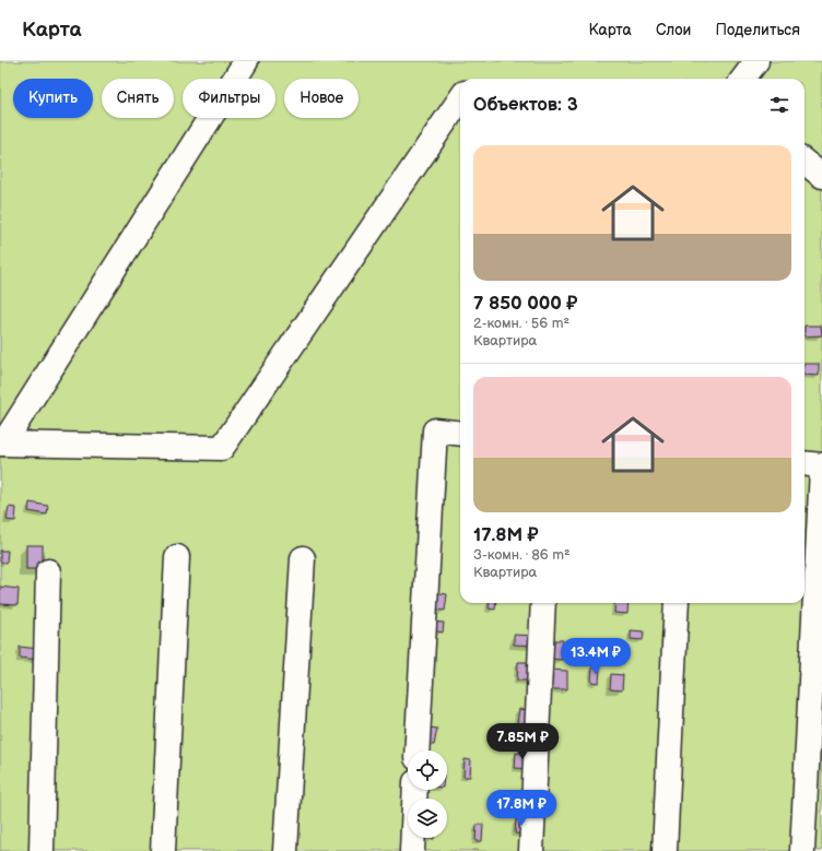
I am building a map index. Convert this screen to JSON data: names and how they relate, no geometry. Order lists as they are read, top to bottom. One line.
{"page":{"header":"Карта","nav":["Карта","Слои","Поделиться"],"chip":["Купить","Снять","Фильтры","Новое"],"heading":"Объектов: 3","list":[{"name":"7 850 000 ₽","note":"2-комн. · 56 m² · Квартира"},{"name":"17.8M ₽","note":"3-комн. · 86 m² · Квартира"}],"price":["13.4M ₽","7.85M ₽","17.8M ₽"]}}
